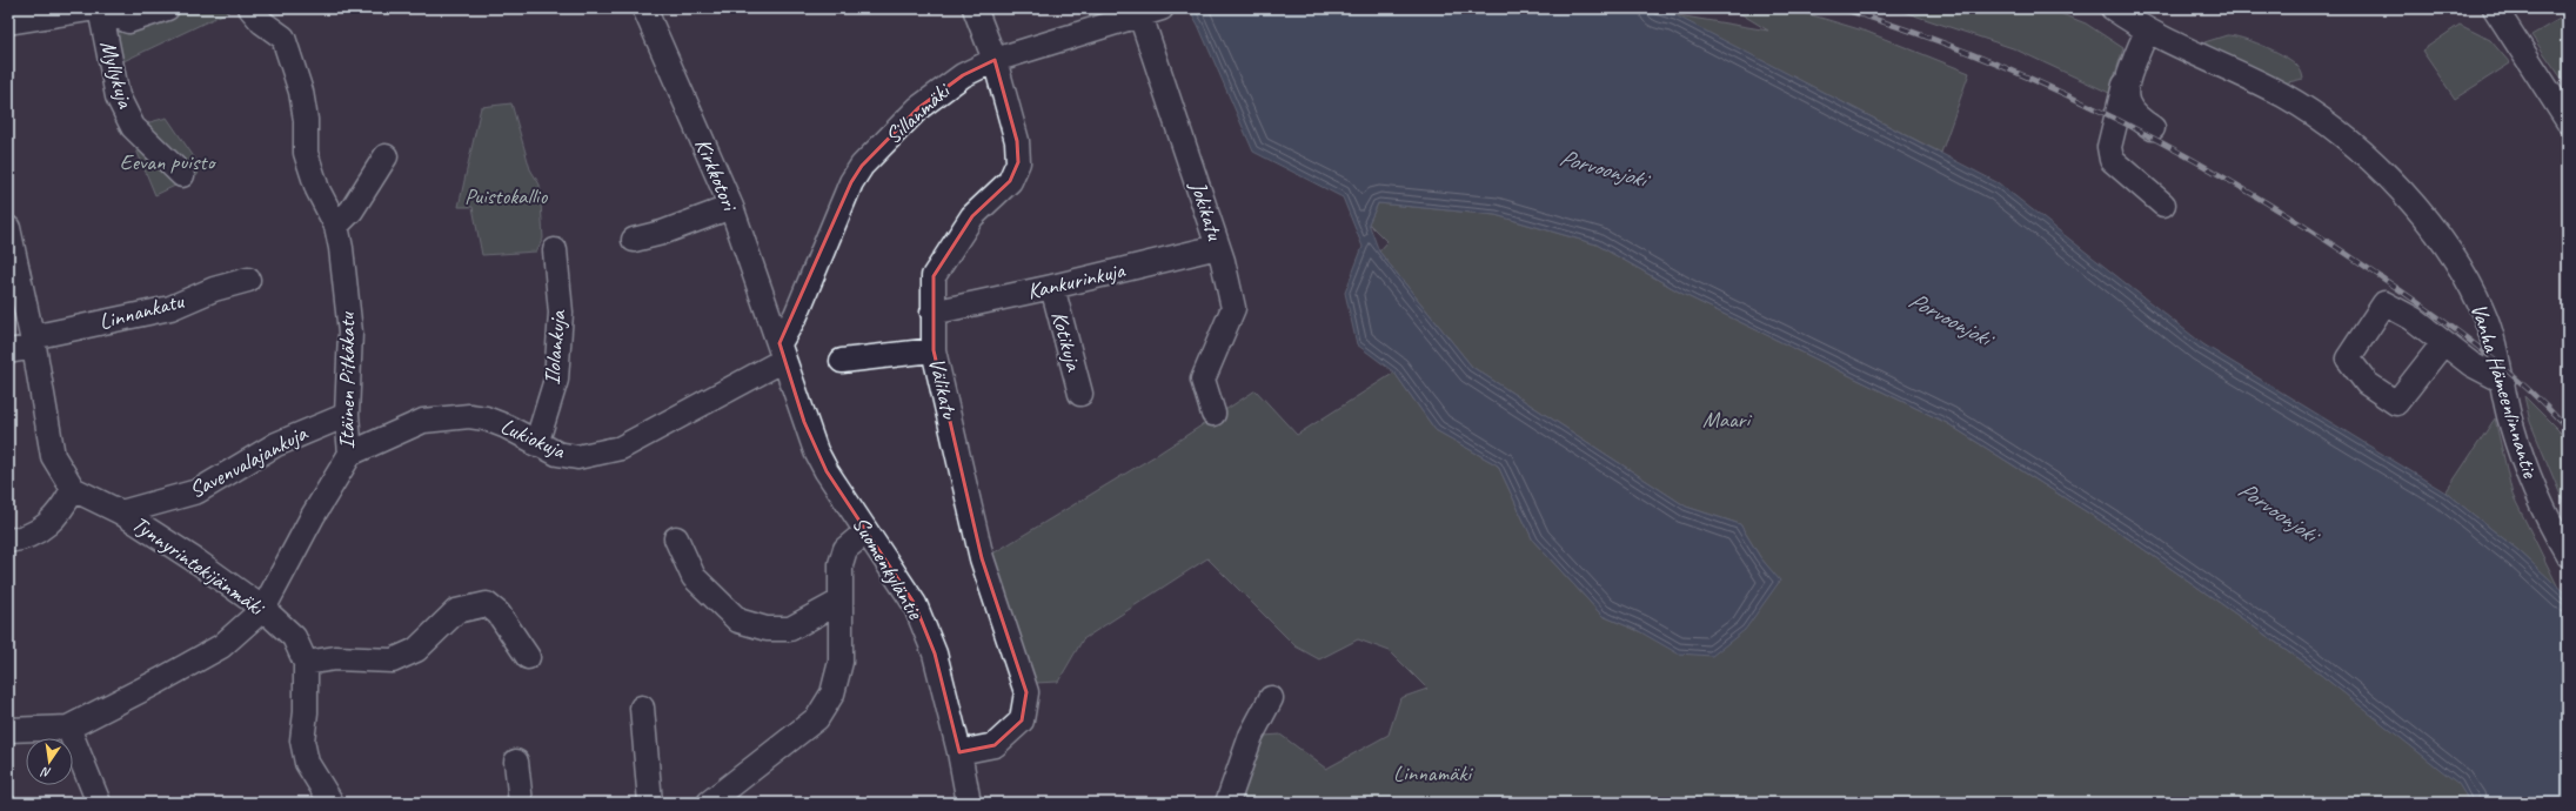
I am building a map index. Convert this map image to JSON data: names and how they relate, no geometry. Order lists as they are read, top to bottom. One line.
{"streets":{"street":["Myllykuja","Sillanmäki","Kirkkotori","Jokikatu","Kankurinkuja","Linnankatu","Kotikuja","Ilolankuja","Itäinen Pitkäkatu","Välikatu","Vanha Hämeenlinnantie","Lukiokuja","Savenvalajankuja","Tynnyrintekijänmäki","Suomenkyläntie"]},"crossings":[["Sillanmäki","Kirkkotori"],["Sillanmäki","Jokikatu"],["Sillanmäki","Välikatu"],["Sillanmäki","Lukiokuja"],["Sillanmäki","Suomenkyläntie"],["Kirkkotori","Lukiokuja"],["Kirkkotori","Suomenkyläntie"],["Jokikatu","Kankurinkuja"],["Kankurinkuja","Kotikuja"],["Kankurinkuja","Välikatu"],["Ilolankuja","Lukiokuja"],["Itäinen Pitkäkatu","Lukiokuja"],["Itäinen Pitkäkatu","Savenvalajankuja"],["Itäinen Pitkäkatu","Tynnyrintekijänmäki"],["Välikatu","Suomenkyläntie"],["Lukiokuja","Suomenkyläntie"],["Savenvalajankuja","Tynnyrintekijänmäki"]],"water":["Porvoonjoki"],"parks":["Eevan puisto","Puistokallio","Maari","Linnamäki"],"north":"bottom"}
